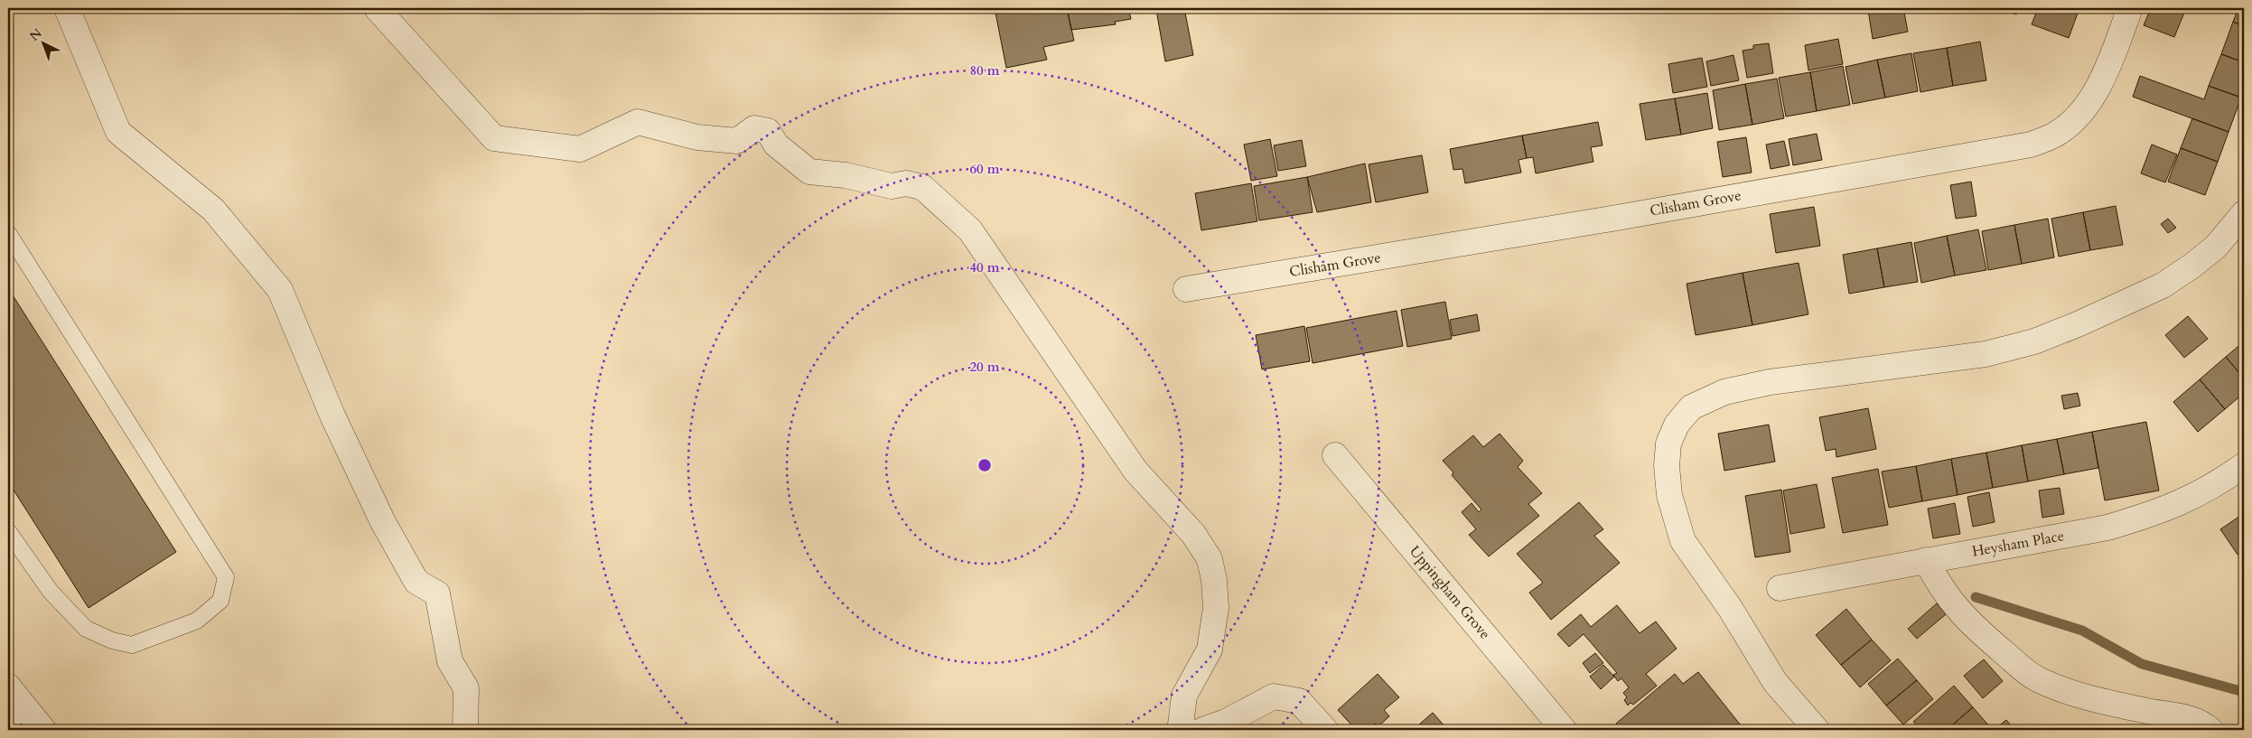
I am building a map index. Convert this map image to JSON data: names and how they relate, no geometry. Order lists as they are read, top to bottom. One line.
{"streets":{"street":["Clisham Grove","Heysham Place","Uppingham Grove"]},"north":"top left","rings":["80 m","60 m","40 m","20 m"]}
